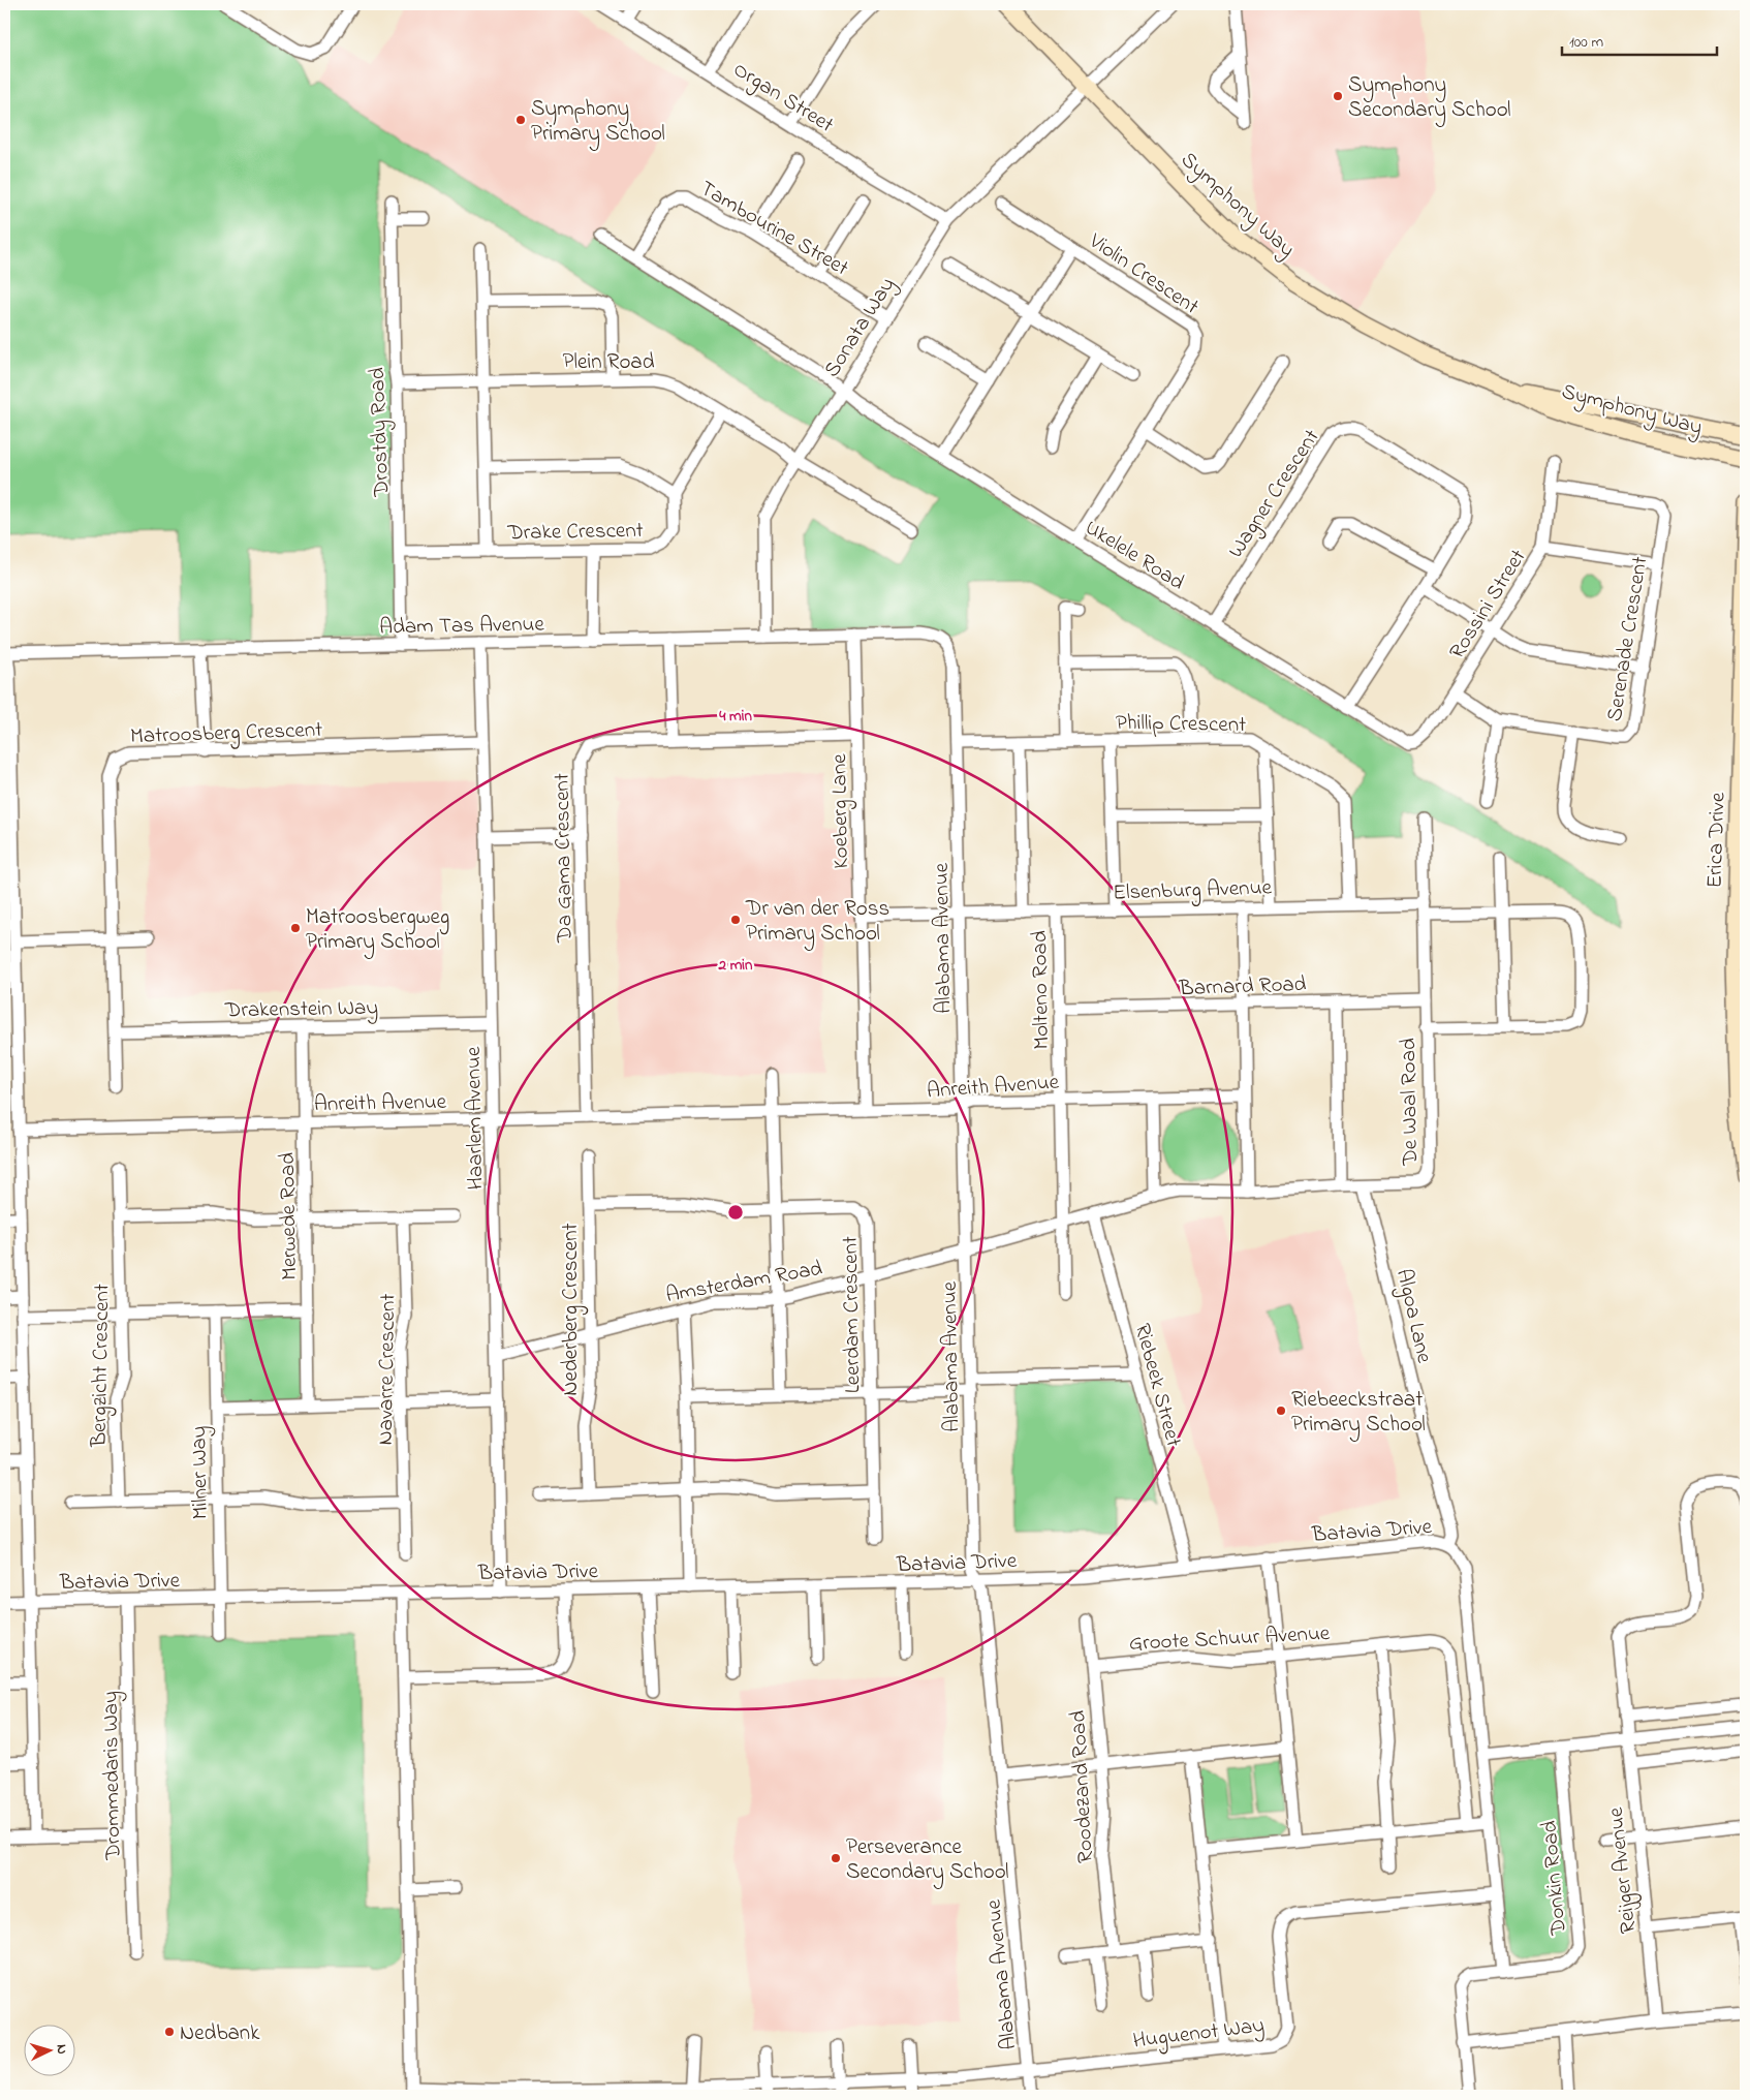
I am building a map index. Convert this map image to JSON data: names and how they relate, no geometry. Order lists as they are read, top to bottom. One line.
{"streets":{"main road":["Symphony Way","Erica Drive"],"street":["Organ Street","Tambourine Street","Violin Crescent","Sonata Way","Plein Road","Drostdy Road","Wagner Crescent","Drake Crescent","Ukelele Road","Rossini Street","Adam Tas Avenue","Serenade Crescent","Phillip Crescent","Matroosberg Crescent","Koeberg Lane","Da Gama Crescent","Elsenburg Avenue","Alabama Avenue","Barnard Road","Molteno Road","Drakenstein Way","Anreith Avenue","De Waal Road","Haarlem Avenue","Merwede Road","Amsterdam Road","Nederberg Crescent","Leerdam Crescent","Algoa Lane","Bergzicht Crescent","Navarre Crescent","Riebeek Street","Milner Way","Batavia Drive","Groote Schuur Avenue","Drommedaris Way","Roodezand Road","Reijger Avenue","Donkin Road","Huguenot Way"]},"crossings":[["Organ Street","Sonata Way"],["Symphony Way","Sonata Way"],["Tambourine Street","Sonata Way"],["Tambourine Street","Ukelele Road"],["Violin Crescent","Ukelele Road"],["Sonata Way","Plein Road"],["Sonata Way","Ukelele Road"],["Sonata Way","Adam Tas Avenue"],["Plein Road","Drostdy Road"],["Drostdy Road","Drake Crescent"],["Drostdy Road","Adam Tas Avenue"],["Wagner Crescent","Ukelele Road"],["Ukelele Road","Rossini Street"],["Rossini Street","Serenade Crescent"],["Adam Tas Avenue","Koeberg Lane"],["Adam Tas Avenue","Alabama Avenue"],["Adam Tas Avenue","Haarlem Avenue"],["Phillip Crescent","Elsenburg Avenue"],["Phillip Crescent","Alabama Avenue"],["Matroosberg Crescent","Drakenstein Way"],["Matroosberg Crescent","Haarlem Avenue"],["Koeberg Lane","Da Gama Crescent"],["Koeberg Lane","Elsenburg Avenue"],["Koeberg Lane","Anreith Avenue"],["Da Gama Crescent","Anreith Avenue"],["Elsenburg Avenue","Alabama Avenue"],["Elsenburg Avenue","Molteno Road"],["Elsenburg Avenue","De Waal Road"],["Alabama Avenue","Anreith Avenue"],["Alabama Avenue","Amsterdam Road"],["Alabama Avenue","Batavia Drive"],["Alabama Avenue","Huguenot Way"],["Barnard Road","Molteno Road"],["Barnard Road","De Waal Road"],["Molteno Road","Anreith Avenue"],["Molteno Road","Amsterdam Road"],["Drakenstein Way","Haarlem Avenue"],["Drakenstein Way","Merwede Road"],["Anreith Avenue","Haarlem Avenue"],["Anreith Avenue","Merwede Road"],["De Waal Road","Amsterdam Road"],["De Waal Road","Algoa Lane"],["De Waal Road","Riebeek Street"],["Haarlem Avenue","Amsterdam Road"],["Haarlem Avenue","Batavia Drive"],["Amsterdam Road","Nederberg Crescent"],["Amsterdam Road","Leerdam Crescent"],["Amsterdam Road","Riebeek Street"],["Nederberg Crescent","Leerdam Crescent"],["Algoa Lane","Batavia Drive"],["Riebeek Street","Batavia Drive"],["Milner Way","Batavia Drive"],["Batavia Drive","Drommedaris Way"],["Batavia Drive","Donkin Road"],["Batavia Drive","Huguenot Way"],["Groote Schuur Avenue","Roodezand Road"]],"places":["Symphony Secondary School","Symphony Primary School","Dr van der Ross Primary School","Matroosbergweg Primary School","Riebeeckstraat Primary School","Perseverance Secondary School","Nedbank"],"scale_bar":"100 m","north":"right","rings":["4 min","2 min"]}
